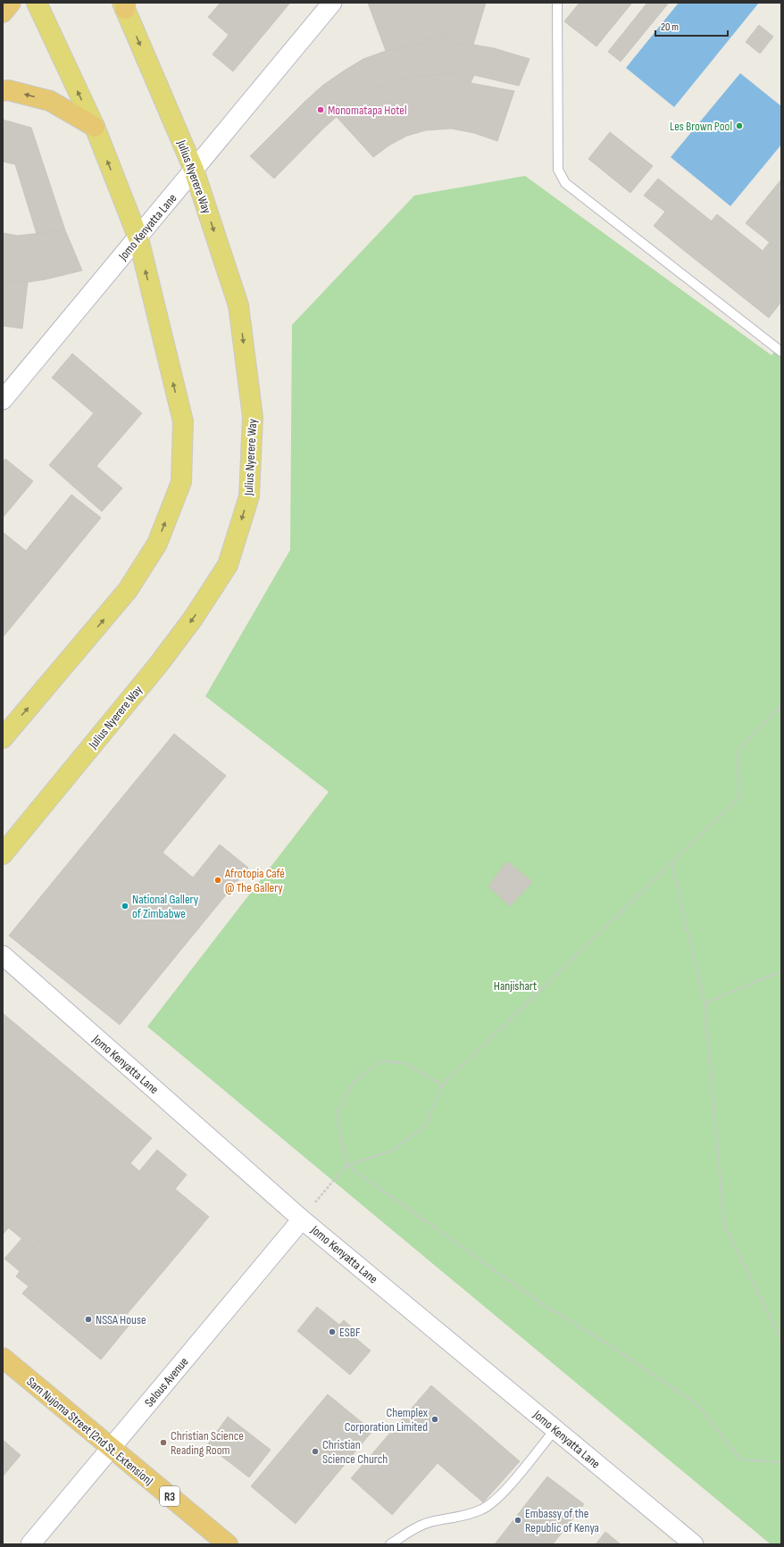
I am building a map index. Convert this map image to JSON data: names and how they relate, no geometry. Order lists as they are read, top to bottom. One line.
{"streets":{"highway":["Sam Nujoma Street (2nd St. Extension)","R3"],"main road":["Julius Nyerere Way"],"street":["Jomo Kenyatta Lane","Selous Avenue"]},"crossings":[["Julius Nyerere Way","Jomo Kenyatta Lane"],["Jomo Kenyatta Lane","Selous Avenue"],["Selous Avenue","Sam Nujoma Street (2nd St. Extension)"]],"parks":["Hanjishart"],"places":["Monomatapa Hotel","Les Brown Pool","Afrotopia Café @ The Gallery","National Gallery of Zimbabwe","NSSA House","ESBF","Chemplex Corporation Limited","Christian Science Reading Room","Christian Science Church","Embassy of the Republic of Kenya"],"scale_bar":"20 m"}
